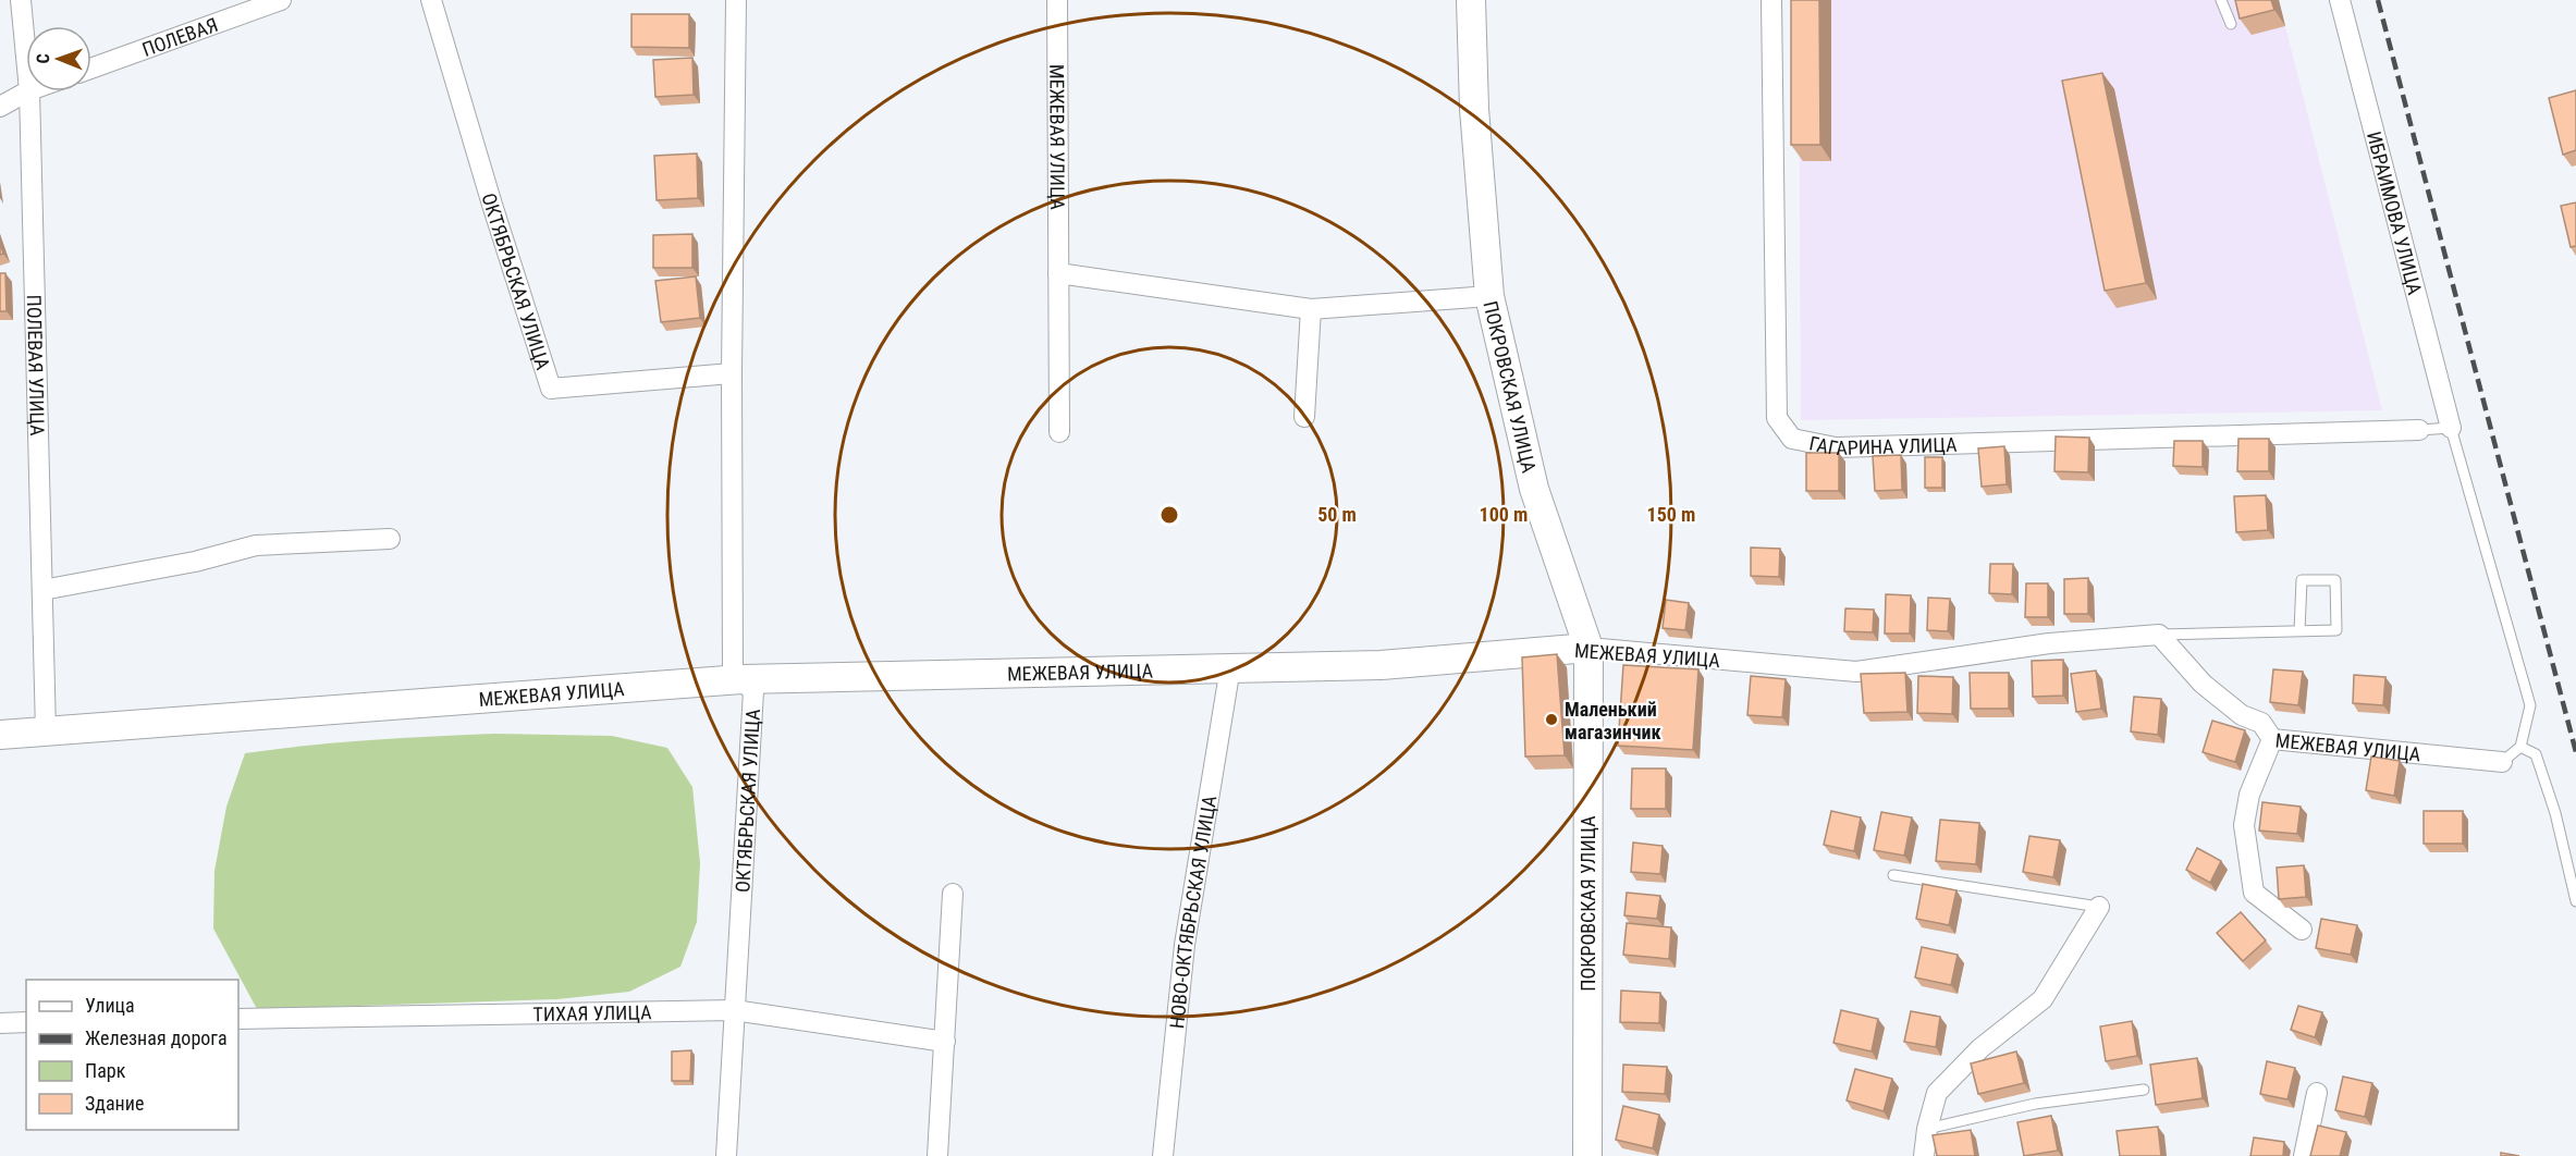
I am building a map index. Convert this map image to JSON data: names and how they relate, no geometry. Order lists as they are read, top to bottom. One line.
{"streets":{"street":["ПОЛЕВАЯ","МЕЖЕВАЯ УЛИЦА","ИБРАИМОВА УЛИЦА","ОКТЯБРЬСКАЯ УЛИЦА","ПОЛЕВАЯ УЛИЦА","ПОКРОВСКАЯ УЛИЦА","ГАГАРИНА УЛИЦА","НОВО-ОКТЯБРЬСКАЯ УЛИЦА","ТИХАЯ УЛИЦА"]},"crossings":[["МЕЖЕВАЯ УЛИЦА","ОКТЯБРЬСКАЯ УЛИЦА"],["МЕЖЕВАЯ УЛИЦА","ПОЛЕВАЯ УЛИЦА"],["МЕЖЕВАЯ УЛИЦА","ПОКРОВСКАЯ УЛИЦА"],["МЕЖЕВАЯ УЛИЦА","НОВО-ОКТЯБРЬСКАЯ УЛИЦА"],["ОКТЯБРЬСКАЯ УЛИЦА","ТИХАЯ УЛИЦА"]],"places":["Маленький магазинчик"],"legend":["Улица","Железная дорога","Парк","Здание"],"north":"left","rings":["50 m","100 m","150 m"]}
